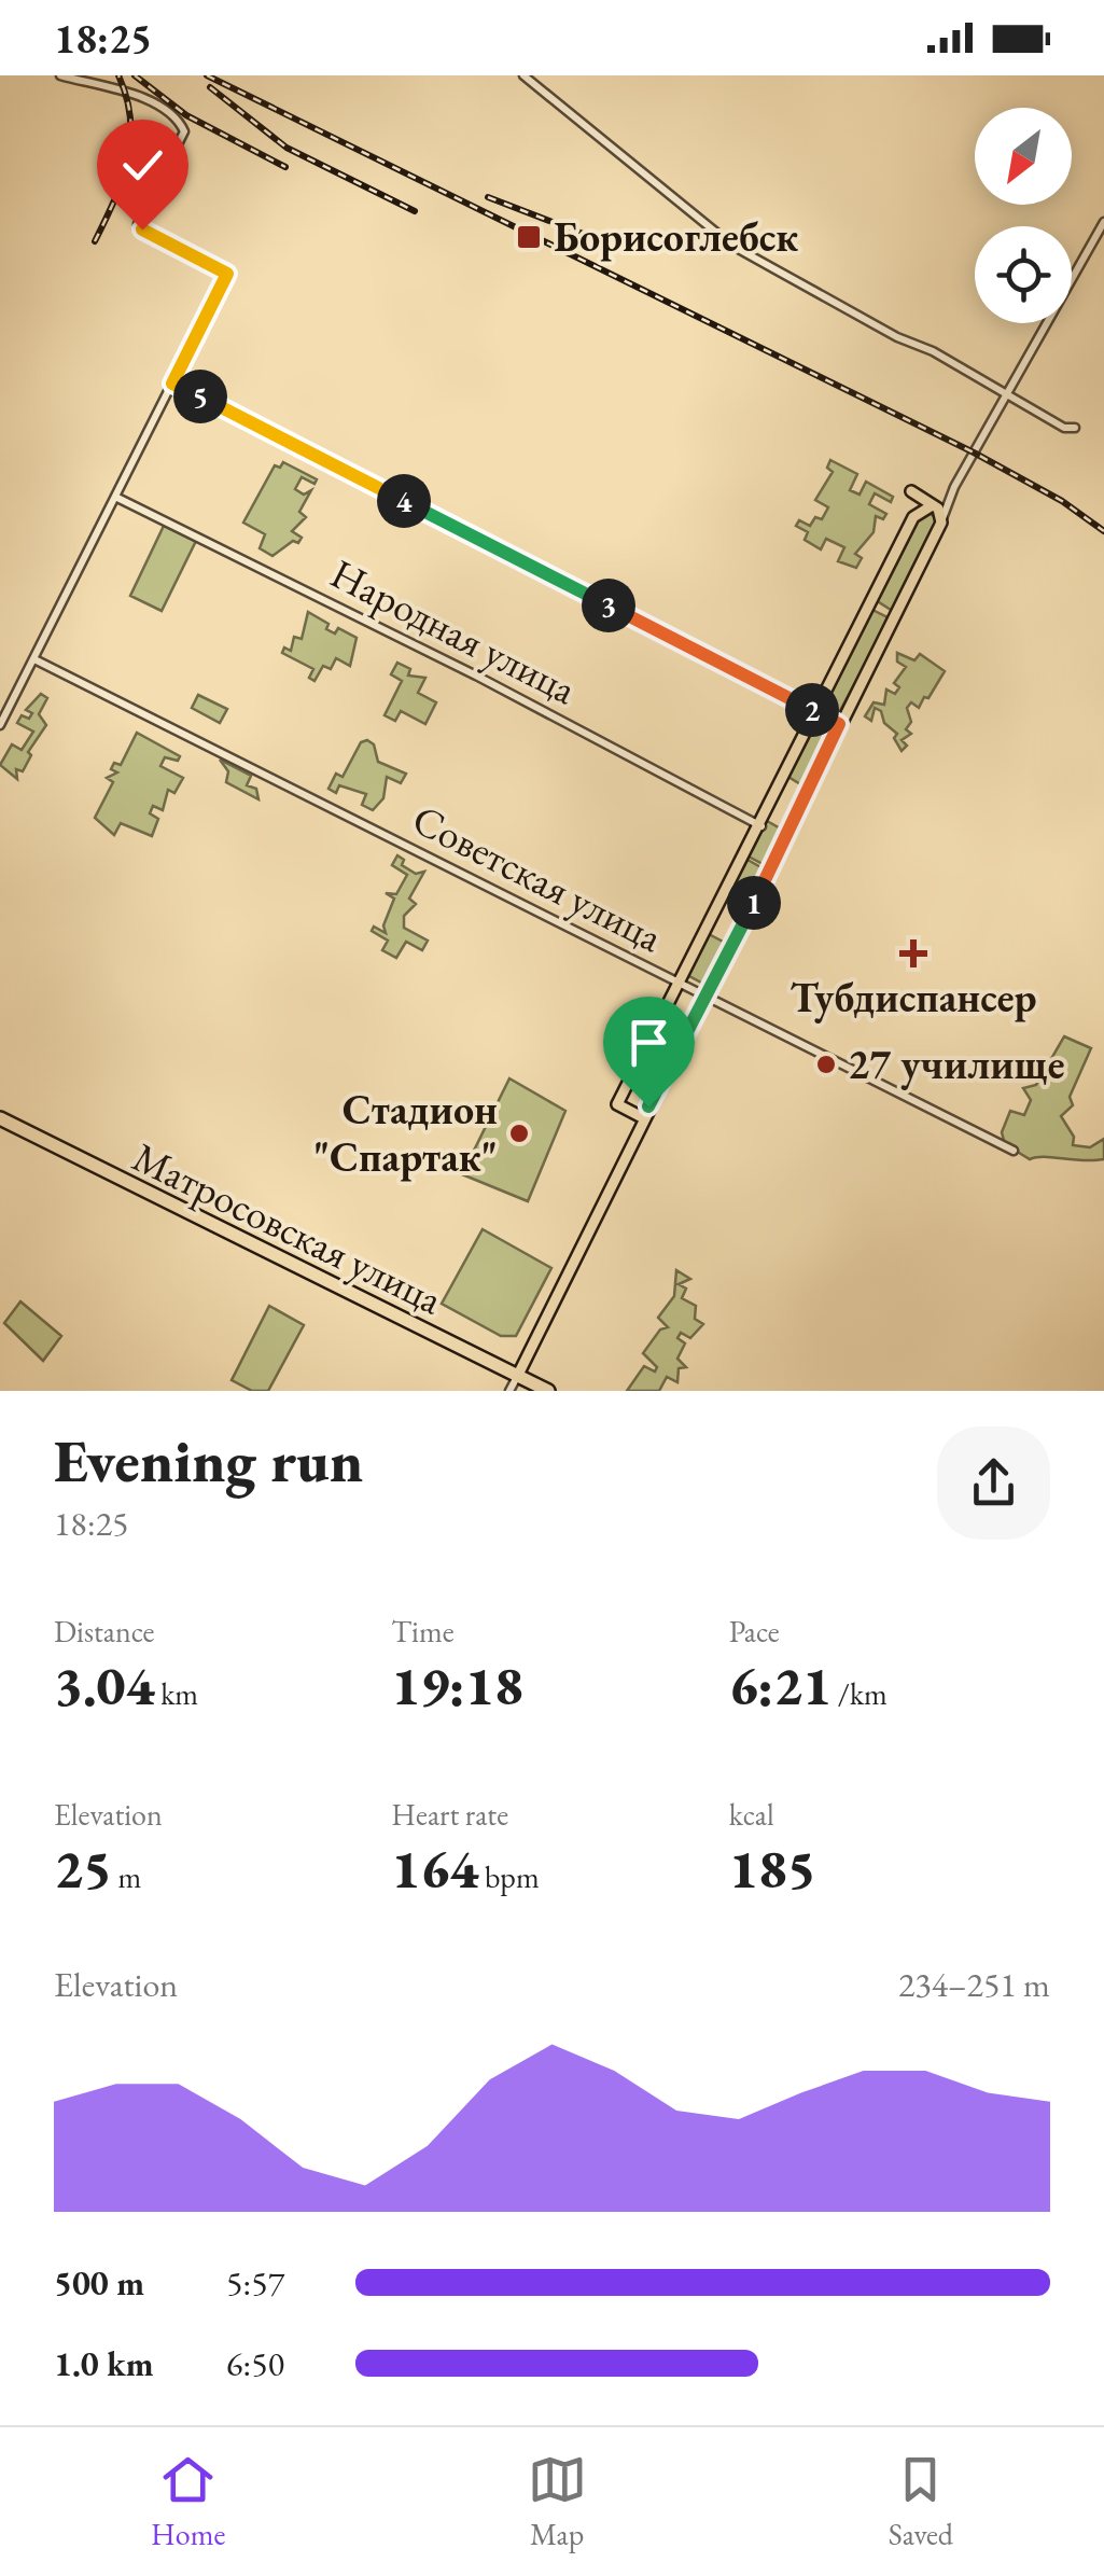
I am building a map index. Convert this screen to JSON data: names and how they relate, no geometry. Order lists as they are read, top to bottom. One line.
{"streets":{"highway":["Матросовская улица"],"street":["Народная улица","Советская улица"]},"places":{"transit":["Борисоглебск"],"health":["Тубдиспансер"],"other":["27 училище","Стадион \"Спартак\""]},"north":"bottom left","page":{"status":"18:25","pins":["5","4","3","2","1"],"heading":["Evening run","18:25"],"stats":[["Distance","3.04 km"],["Time","19:18"],["Pace","6:21 /km"],["Elevation","25 m"],["Heart rate","164 bpm"],["kcal","185"]],"chart":["Elevation","234–251 m"],"list":[{"name":"500 m","note":"5:57"},{"name":"1.0 km","note":"6:50"}],"tabs":["Home","Map","Saved"]}}
